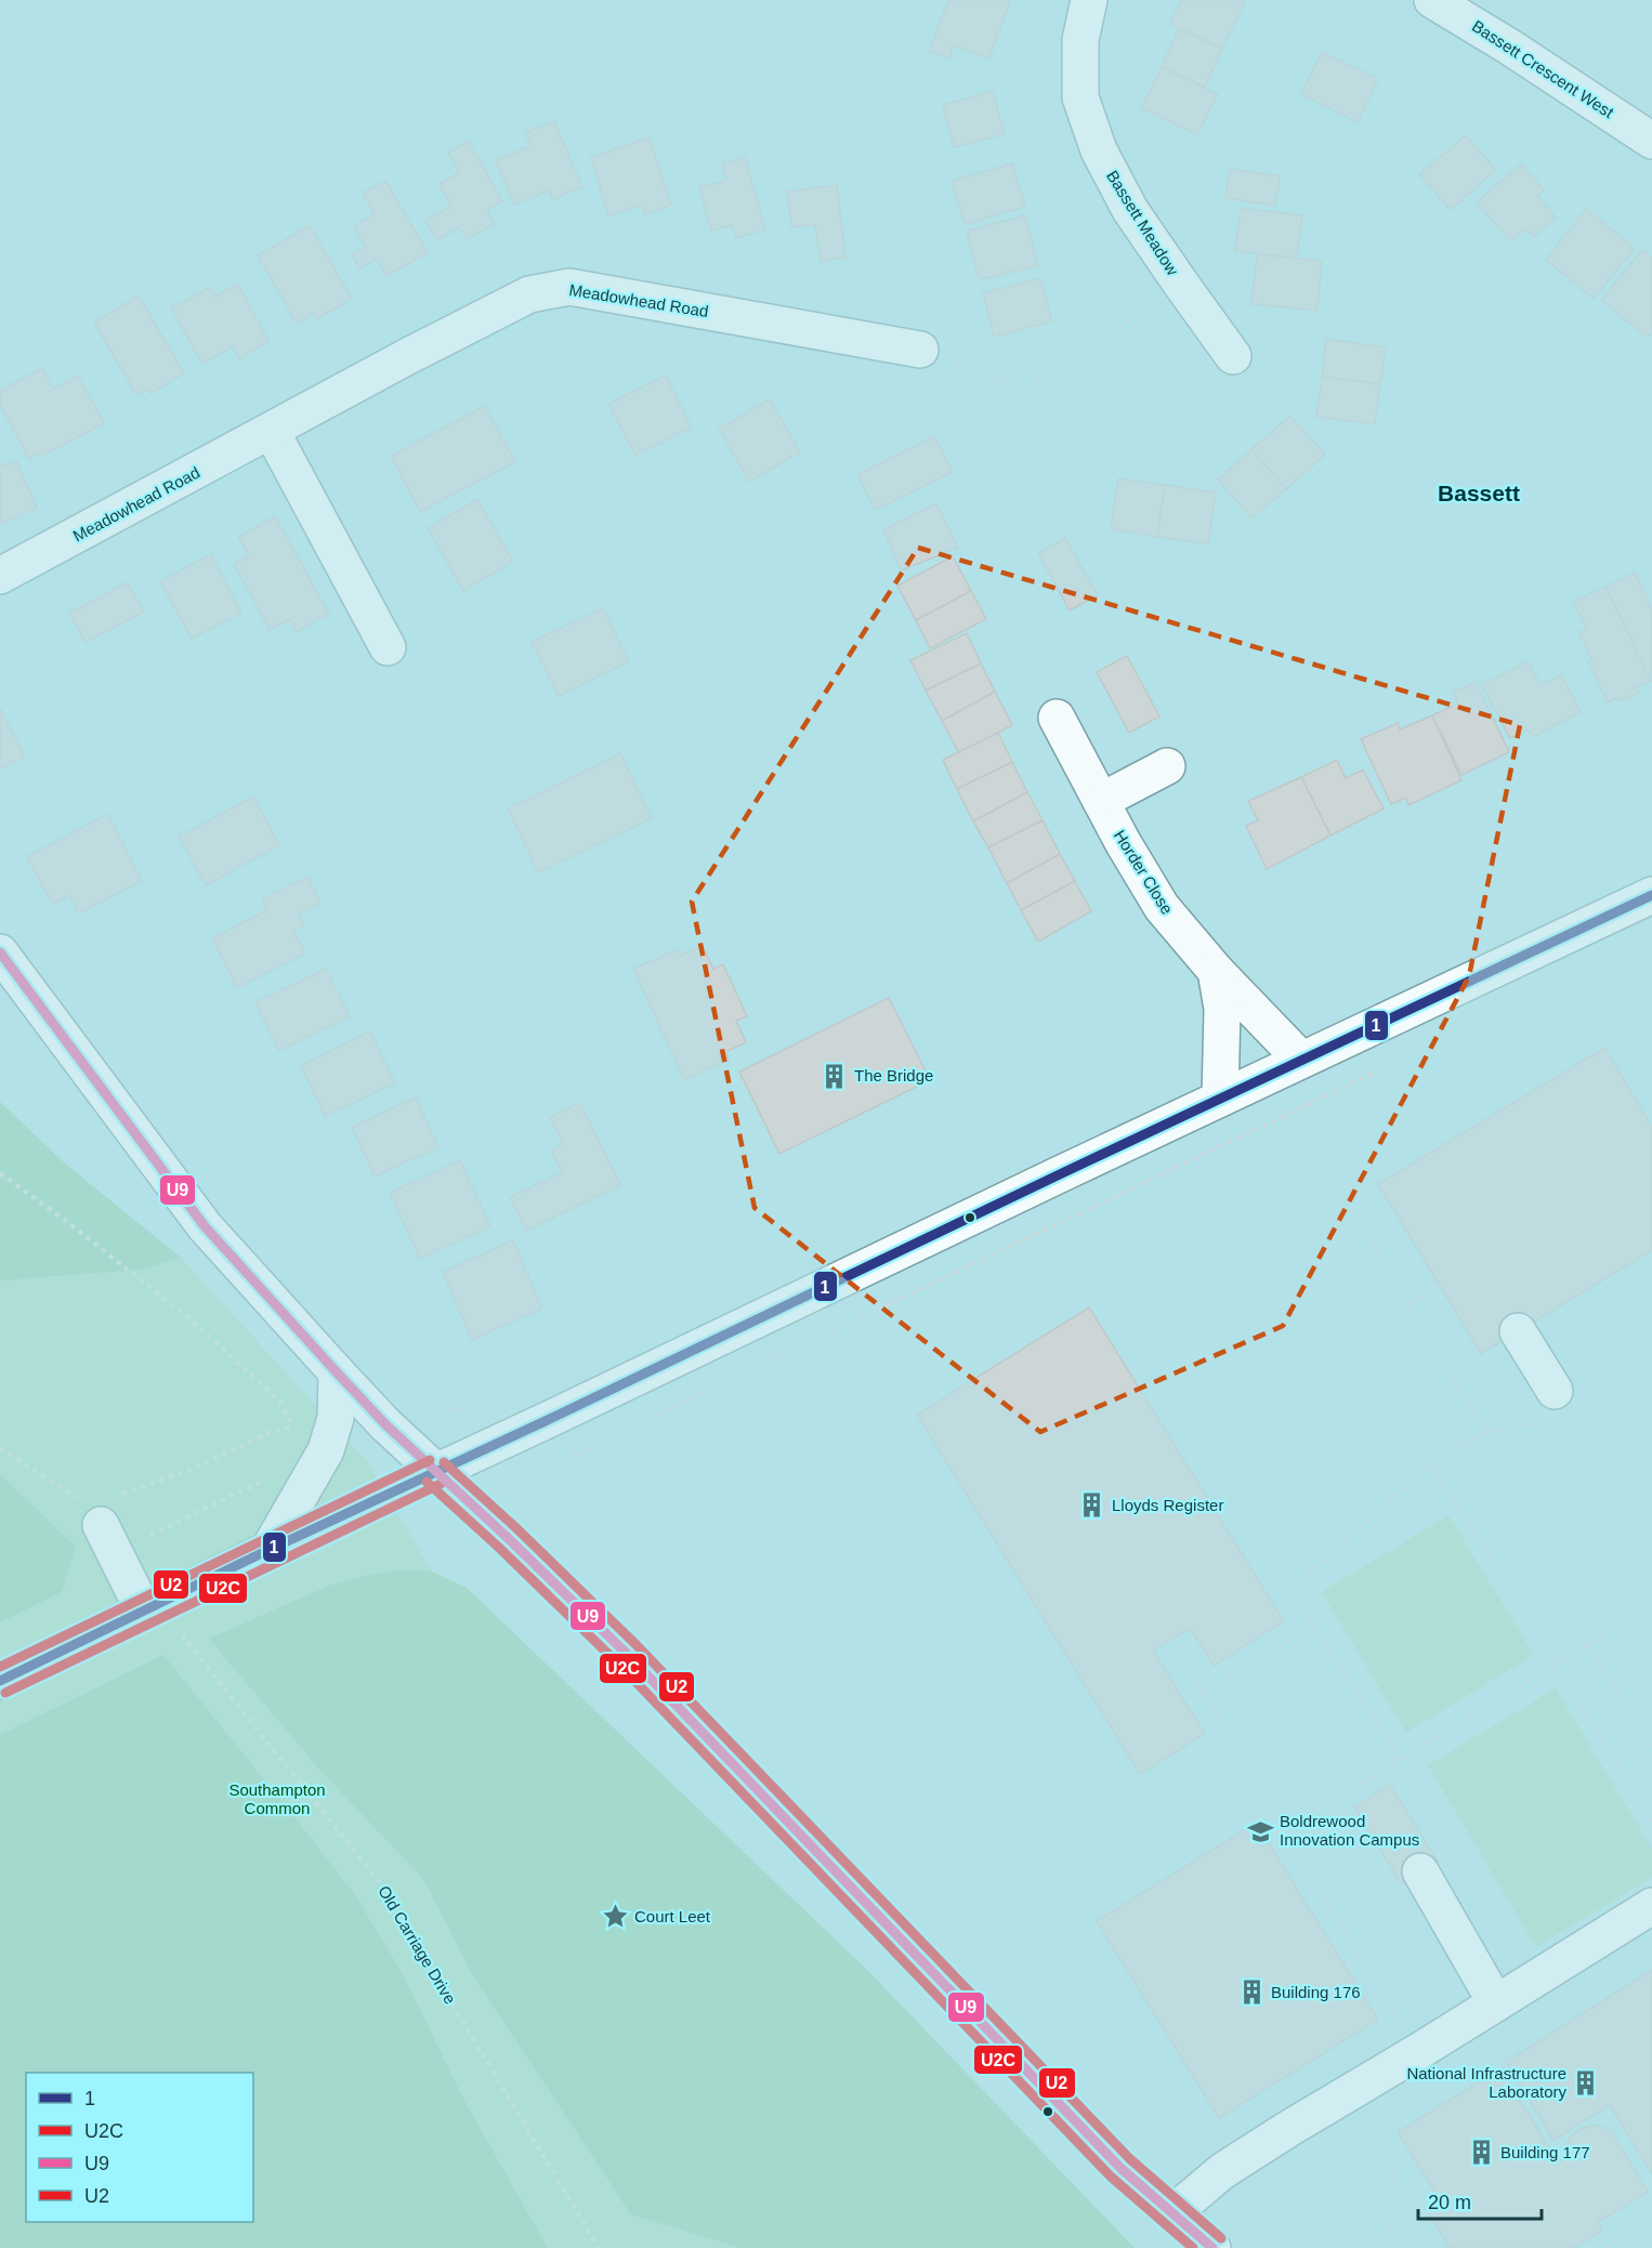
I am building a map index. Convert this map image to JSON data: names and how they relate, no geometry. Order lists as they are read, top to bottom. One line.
{"streets":{"main road":["Bassett Crescent West","Bassett Meadow","Meadowhead Road","Horder Close"],"path":["Old Carriage Drive"]},"districts":["Bassett"],"parks":["Southampton Common"],"places":{"building":["The Bridge","Lloyds Register","Building 176","National Infrastructure Laboratory","Building 177"],"school or university":["Boldrewood Innovation Campus"],"place":["Court Leet"]},"lines":["transit line 1","transit line U9","transit line U2","transit line U2C"],"legend":["1","U2C","U9","U2"],"scale_bar":"20 m"}
